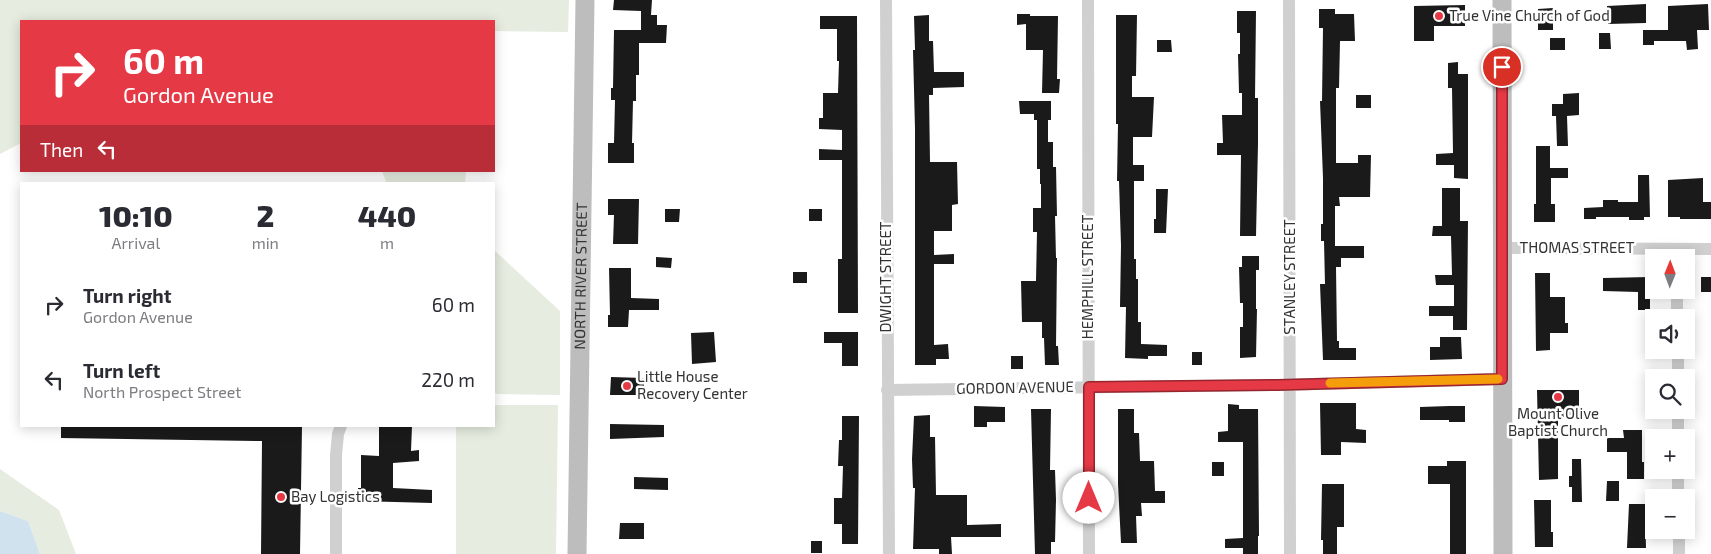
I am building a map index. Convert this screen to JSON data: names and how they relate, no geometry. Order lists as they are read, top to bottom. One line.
{"streets":{"main road":["NORTH RIVER STREET"],"street":["THOMAS STREET","DWIGHT STREET","HEMPHILL STREET","STANLEY STREET","GORDON AVENUE"]},"crossings":[["DWIGHT STREET","GORDON AVENUE"],["HEMPHILL STREET","GORDON AVENUE"],["STANLEY STREET","GORDON AVENUE"]],"places":["True Vine Church of God","Little House Recovery Center","Mount Olive Baptist Church","Bay Logistics"],"north":"top","page":{"turn":["60 m","Gordon Avenue"],"then":"Then","eta":["10:10","Arrival","2","min","440","m"],"map_buttons":["+","−"],"list":[{"name":"Turn right","note":"Gordon Avenue","value":"60 m"},{"name":"Turn left","note":"North Prospect Street","value":"220 m"}]}}
